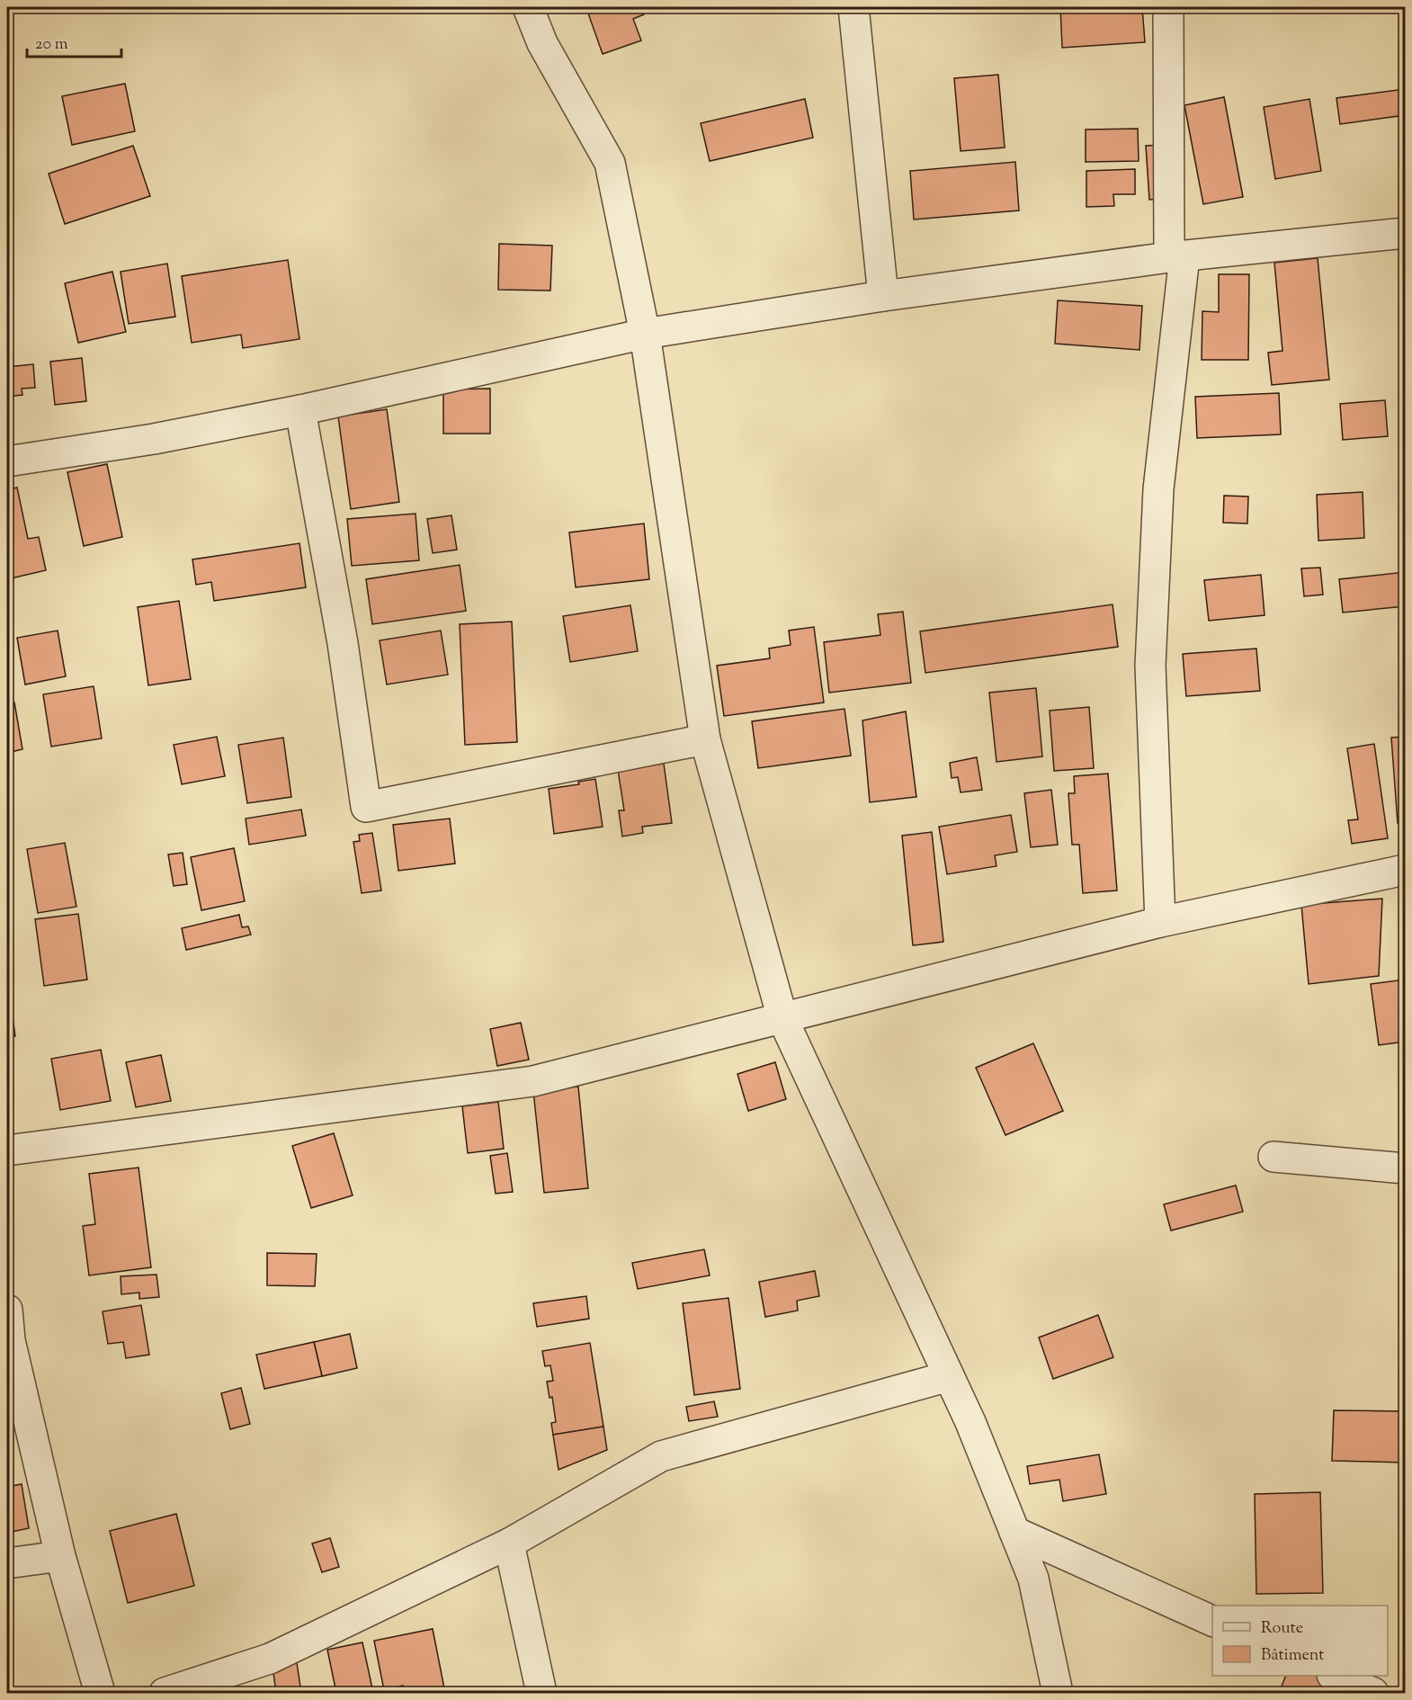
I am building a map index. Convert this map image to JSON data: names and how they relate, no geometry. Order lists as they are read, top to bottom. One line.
{"legend":["Route","Bâtiment"],"scale_bar":"20 m"}
